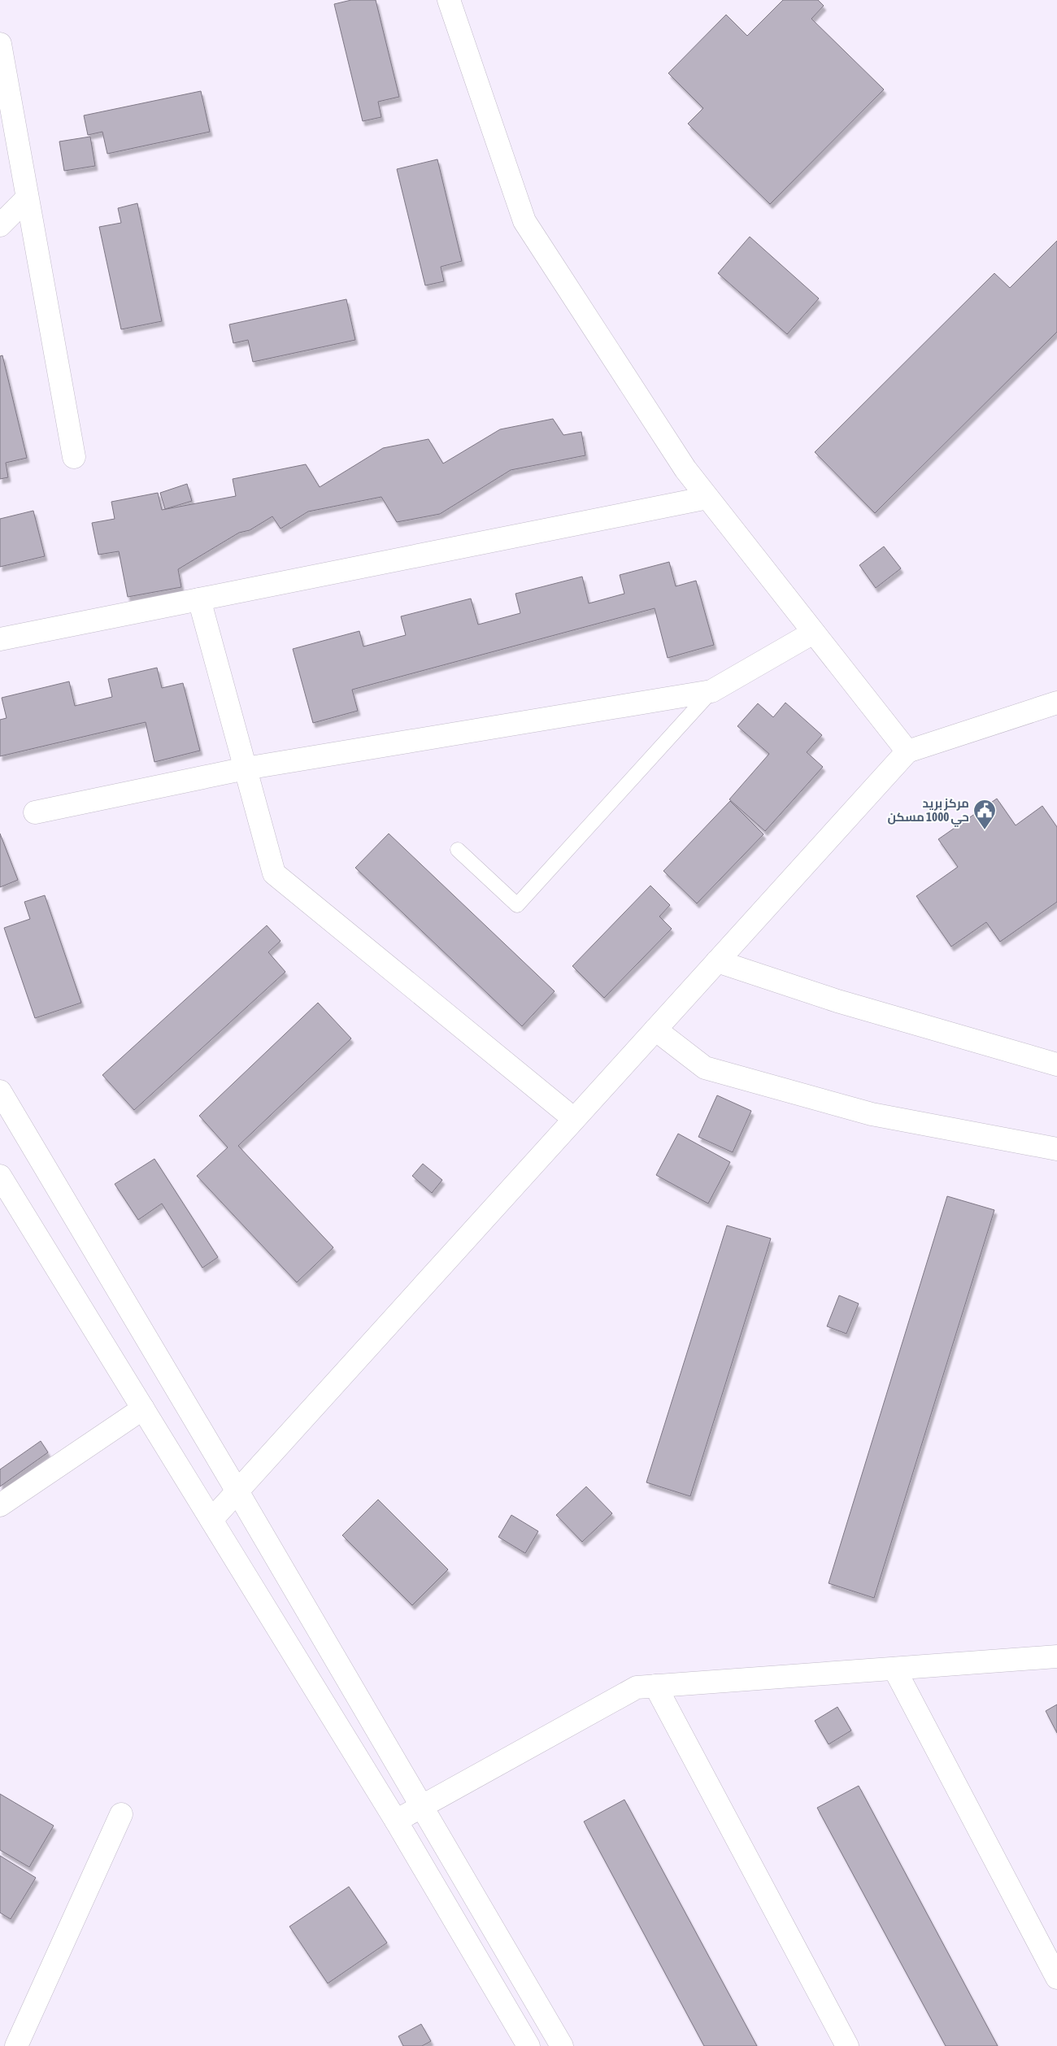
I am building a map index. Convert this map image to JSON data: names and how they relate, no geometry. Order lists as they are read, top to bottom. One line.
{"places":{"public building":["مركز بريد حي 1000 مسكن"]}}
